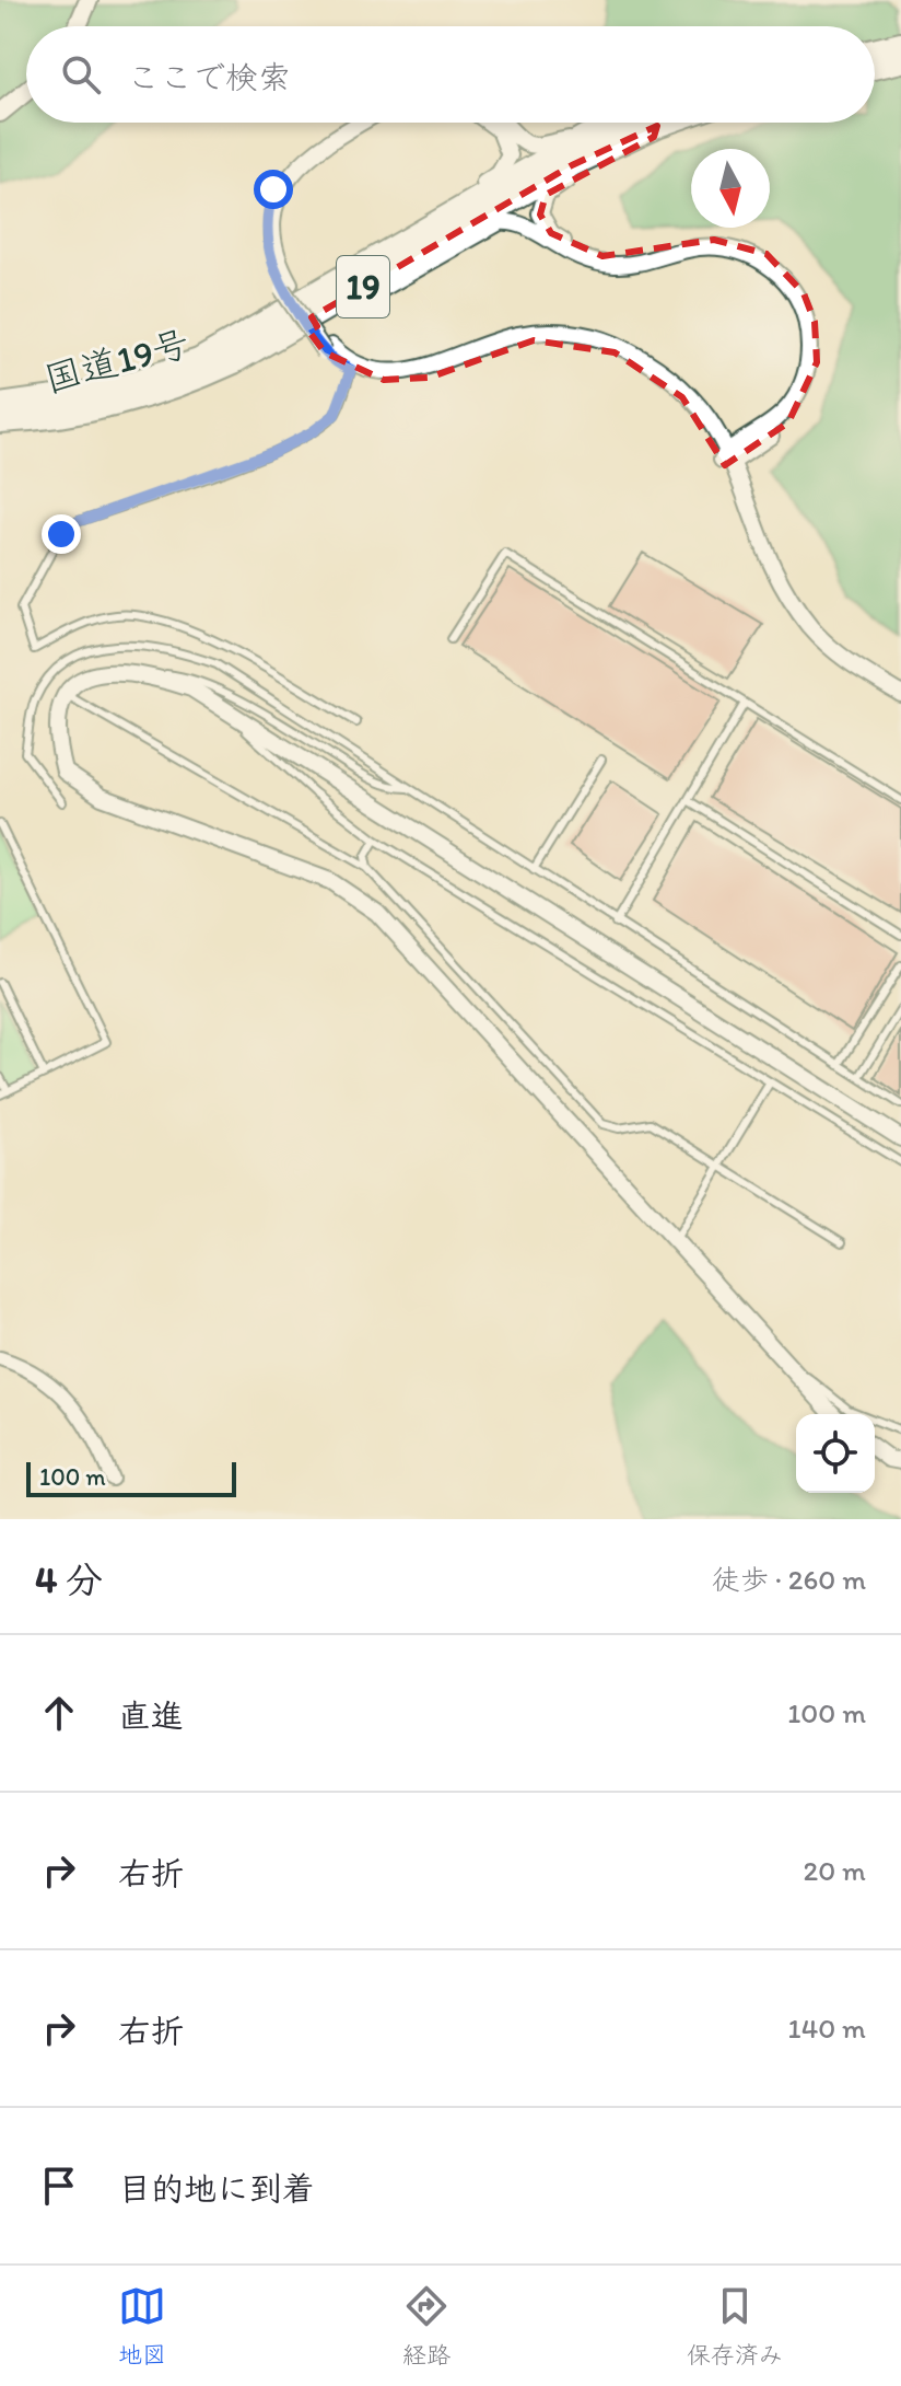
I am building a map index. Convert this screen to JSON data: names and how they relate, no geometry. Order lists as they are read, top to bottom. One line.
{"streets":{"highway":["19","国道19号"]},"scale_bar":"100 m","north":"bottom","page":{"search":"ここで検索","scale":"100 m","heading":["4 分","徒歩 · 260 m"],"list":[["直進","100 m"],["右折","20 m"],["右折","140 m"],"目的地に到着"],"nav":["地図","経路","保存済み"]}}
